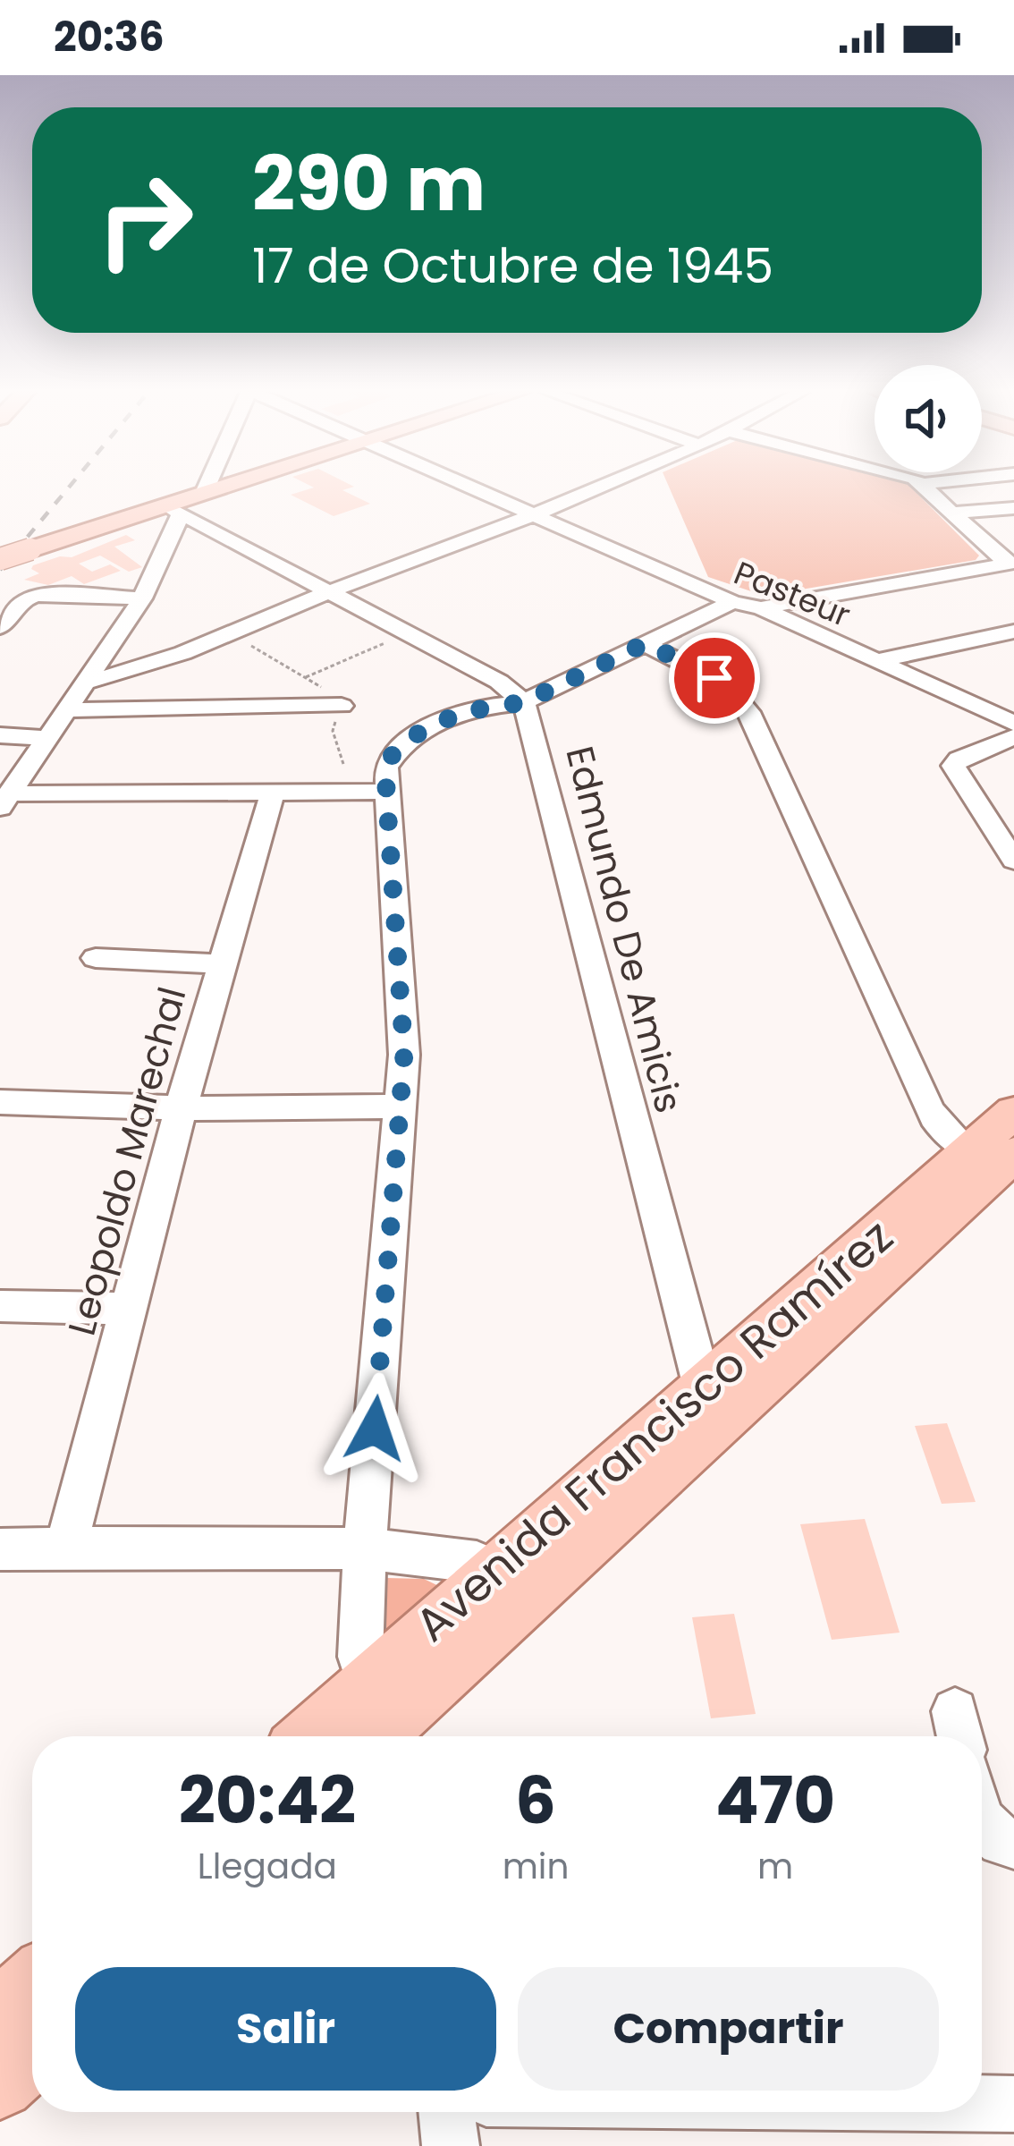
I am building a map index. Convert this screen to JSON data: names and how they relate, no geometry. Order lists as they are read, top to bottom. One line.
{"streets":{"main road":["Avenida Francisco Ramírez"],"street":["Pasteur","Edmundo De Amicis","Leopoldo Marechal"]},"crossings":[["Edmundo De Amicis","Avenida Francisco Ramírez"]],"page":{"status":"20:36","turn":["290 m","17 de Octubre de 1945"],"eta":["20:42","Llegada","6","min","470","m"],"buttons":["Salir","Compartir"]}}
